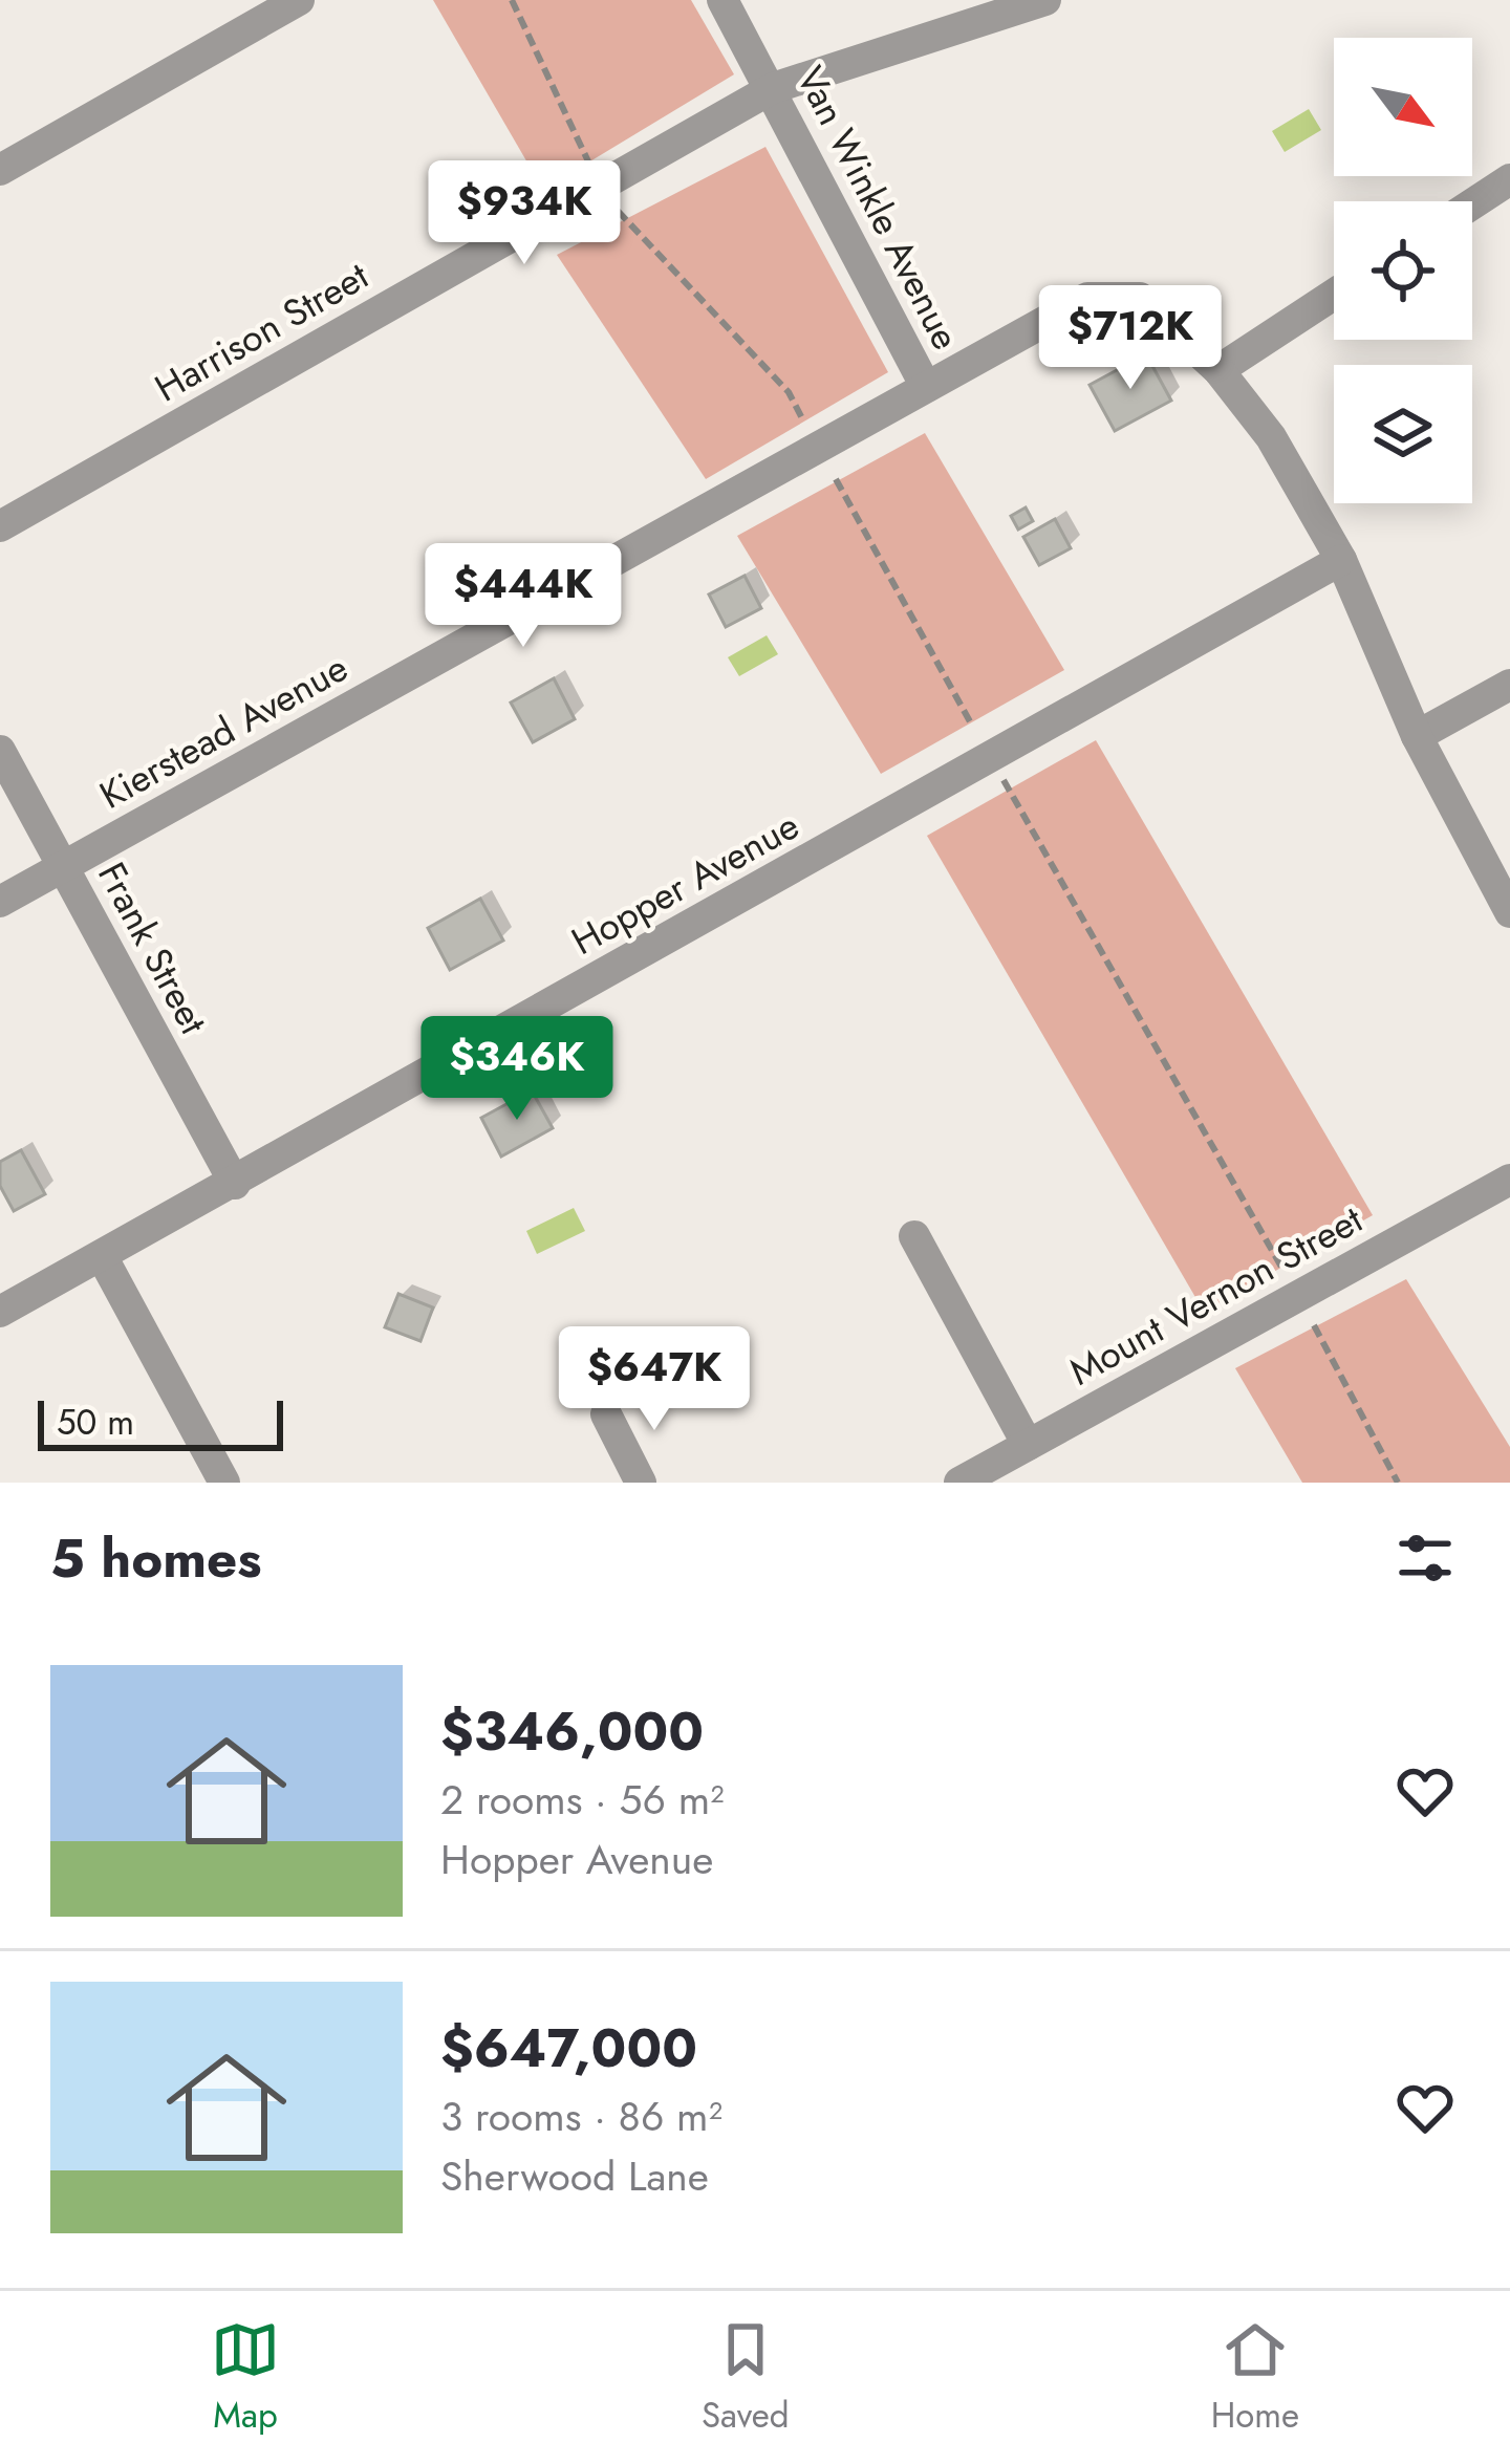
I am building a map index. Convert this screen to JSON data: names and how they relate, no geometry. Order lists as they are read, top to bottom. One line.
{"streets":{"street":["Van Winkle Avenue","Harrison Street","Kierstead Avenue","Hopper Avenue","Frank Street","Mount Vernon Street"]},"crossings":[["Van Winkle Avenue","Harrison Street"],["Van Winkle Avenue","Kierstead Avenue"],["Van Winkle Avenue","Hopper Avenue"],["Kierstead Avenue","Frank Street"],["Hopper Avenue","Frank Street"]],"scale_bar":"50 m","north":"bottom right","page":{"price":["$934K","$712K","$444K","$346K","$647K"],"scale":"50 m","heading":"5 homes","list":[{"name":"$346,000","note":"2 rooms · 56 m² · Hopper Avenue"},{"name":"$647,000","note":"3 rooms · 86 m² · Sherwood Lane"}],"tabs":["Map","Saved","Home"]}}
